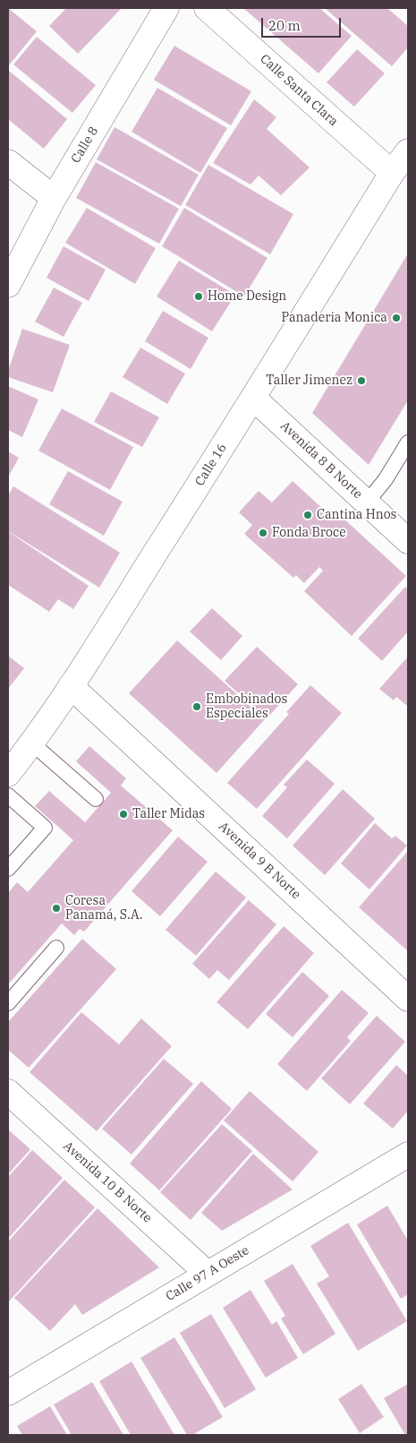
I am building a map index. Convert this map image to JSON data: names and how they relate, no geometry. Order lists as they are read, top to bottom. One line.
{"streets":{"street":["Calle Santa Clara","Calle 8","Avenida 8 B Norte","Calle 16","Avenida 9 B Norte","Avenida 10 B Norte","Calle 97 A Oeste"]},"crossings":[["Calle Santa Clara","Calle 16"],["Avenida 8 B Norte","Calle 16"],["Calle 16","Avenida 9 B Norte"],["Avenida 10 B Norte","Calle 97 A Oeste"]],"places":["Home Design","Panaderia Monica","Taller Jimenez","Cantina Hnos","Fonda Broce","Embobinados Especiales","Taller Midas","Coresa Panamá, S.A."],"scale_bar":"20 m"}
